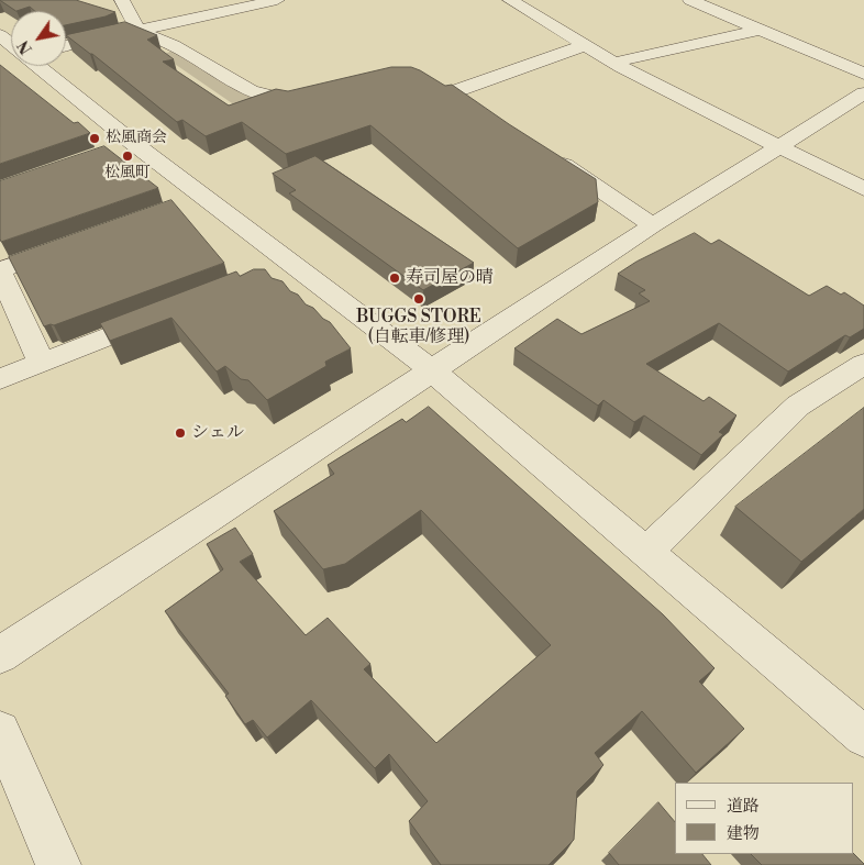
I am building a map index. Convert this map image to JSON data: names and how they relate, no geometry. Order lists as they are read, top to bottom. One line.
{"places":["松風商会","松風町","寿司屋の晴","BUGGS STORE (自転車/修理)","シェル"],"legend":["道路","建物"],"north":"bottom left"}
